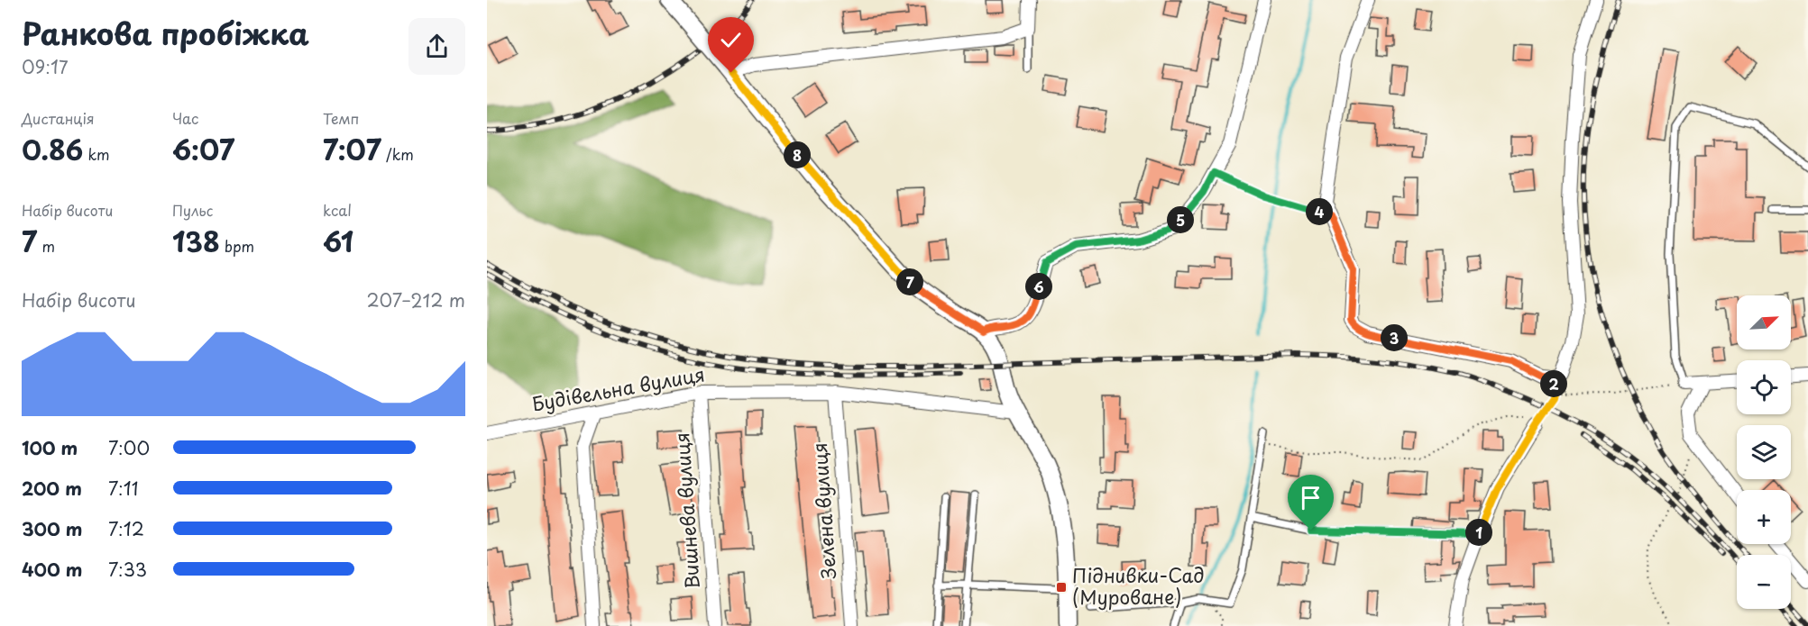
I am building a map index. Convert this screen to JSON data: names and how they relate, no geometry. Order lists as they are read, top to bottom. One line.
{"streets":{"street":["Будівельна вулиця","Вишнева вулиця","Зелена вулиця"]},"crossings":[["Будівельна вулиця","Вишнева вулиця"],["Будівельна вулиця","Зелена вулиця"]],"places":{"transit":["Піднивки-Сад (Муроване)"]},"north":"top right","page":{"heading":["Ранкова пробіжка","09:17"],"stats":[["Дистанція","0.86 km"],["Час","6:07"],["Темп","7:07 /km"],["Набір висоти","7 m"],["Пульс","138 bpm"],["kcal","61"]],"pins":["8","4","5","7","6","3","2","1"],"chart":["Набір висоти","207–212 m"],"map_buttons":["+","−"],"list":[{"name":"100 m","note":"7:00"},{"name":"200 m","note":"7:11"},{"name":"300 m","note":"7:12"},{"name":"400 m","note":"7:33"}]}}
